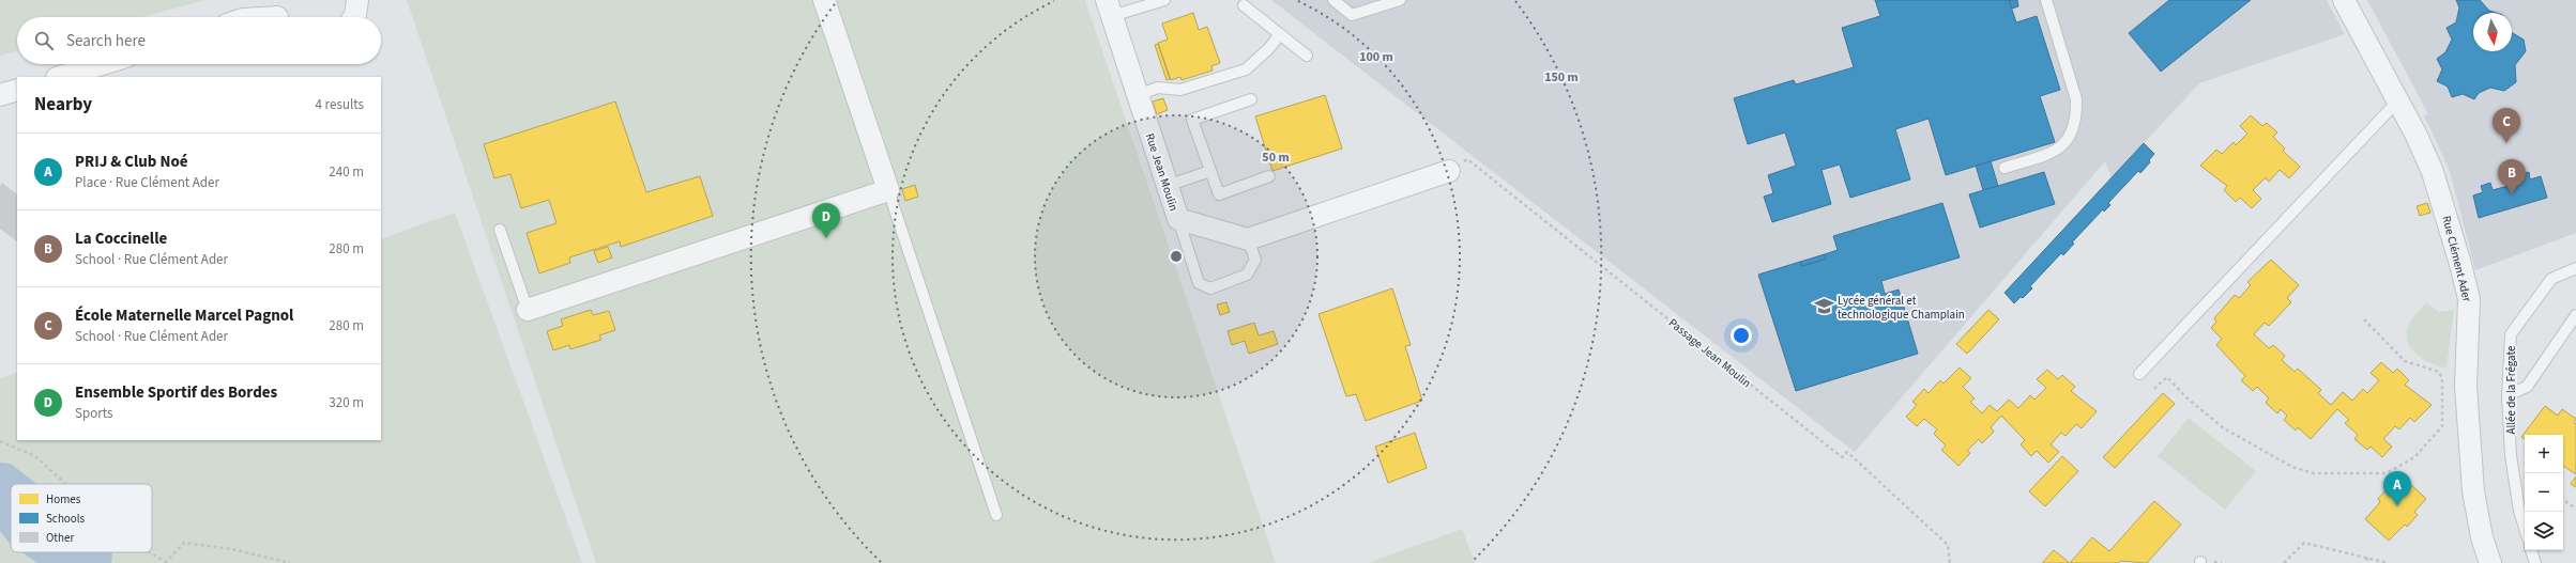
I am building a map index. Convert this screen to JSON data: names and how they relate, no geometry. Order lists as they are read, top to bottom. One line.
{"streets":{"street":["Rue Jean Moulin","Rue Clément Ader"],"lane":["Allée de la Frégate"],"path":["Passage Jean Moulin"]},"places":{"school or university":["Lycée général et technologique Champlain"]},"legend":["Homes","Schools","Other"],"north":"bottom","page":{"search":"Search here","heading":["Nearby","4 results"],"pins":["C","B","D","A"],"list":[{"mark":"A","name":"PRIJ & Club Noé","note":"Place · Rue Clément Ader","value":"240 m"},{"mark":"B","name":"La Coccinelle","note":"School · Rue Clément Ader","value":"280 m"},{"mark":"C","name":"École Maternelle Marcel Pagnol","note":"School · Rue Clément Ader","value":"280 m"},{"mark":"D","name":"Ensemble Sportif des Bordes","note":"Sports","value":"320 m"}],"map_buttons":["+","−"]},"rings":["100 m","150 m","50 m"]}
